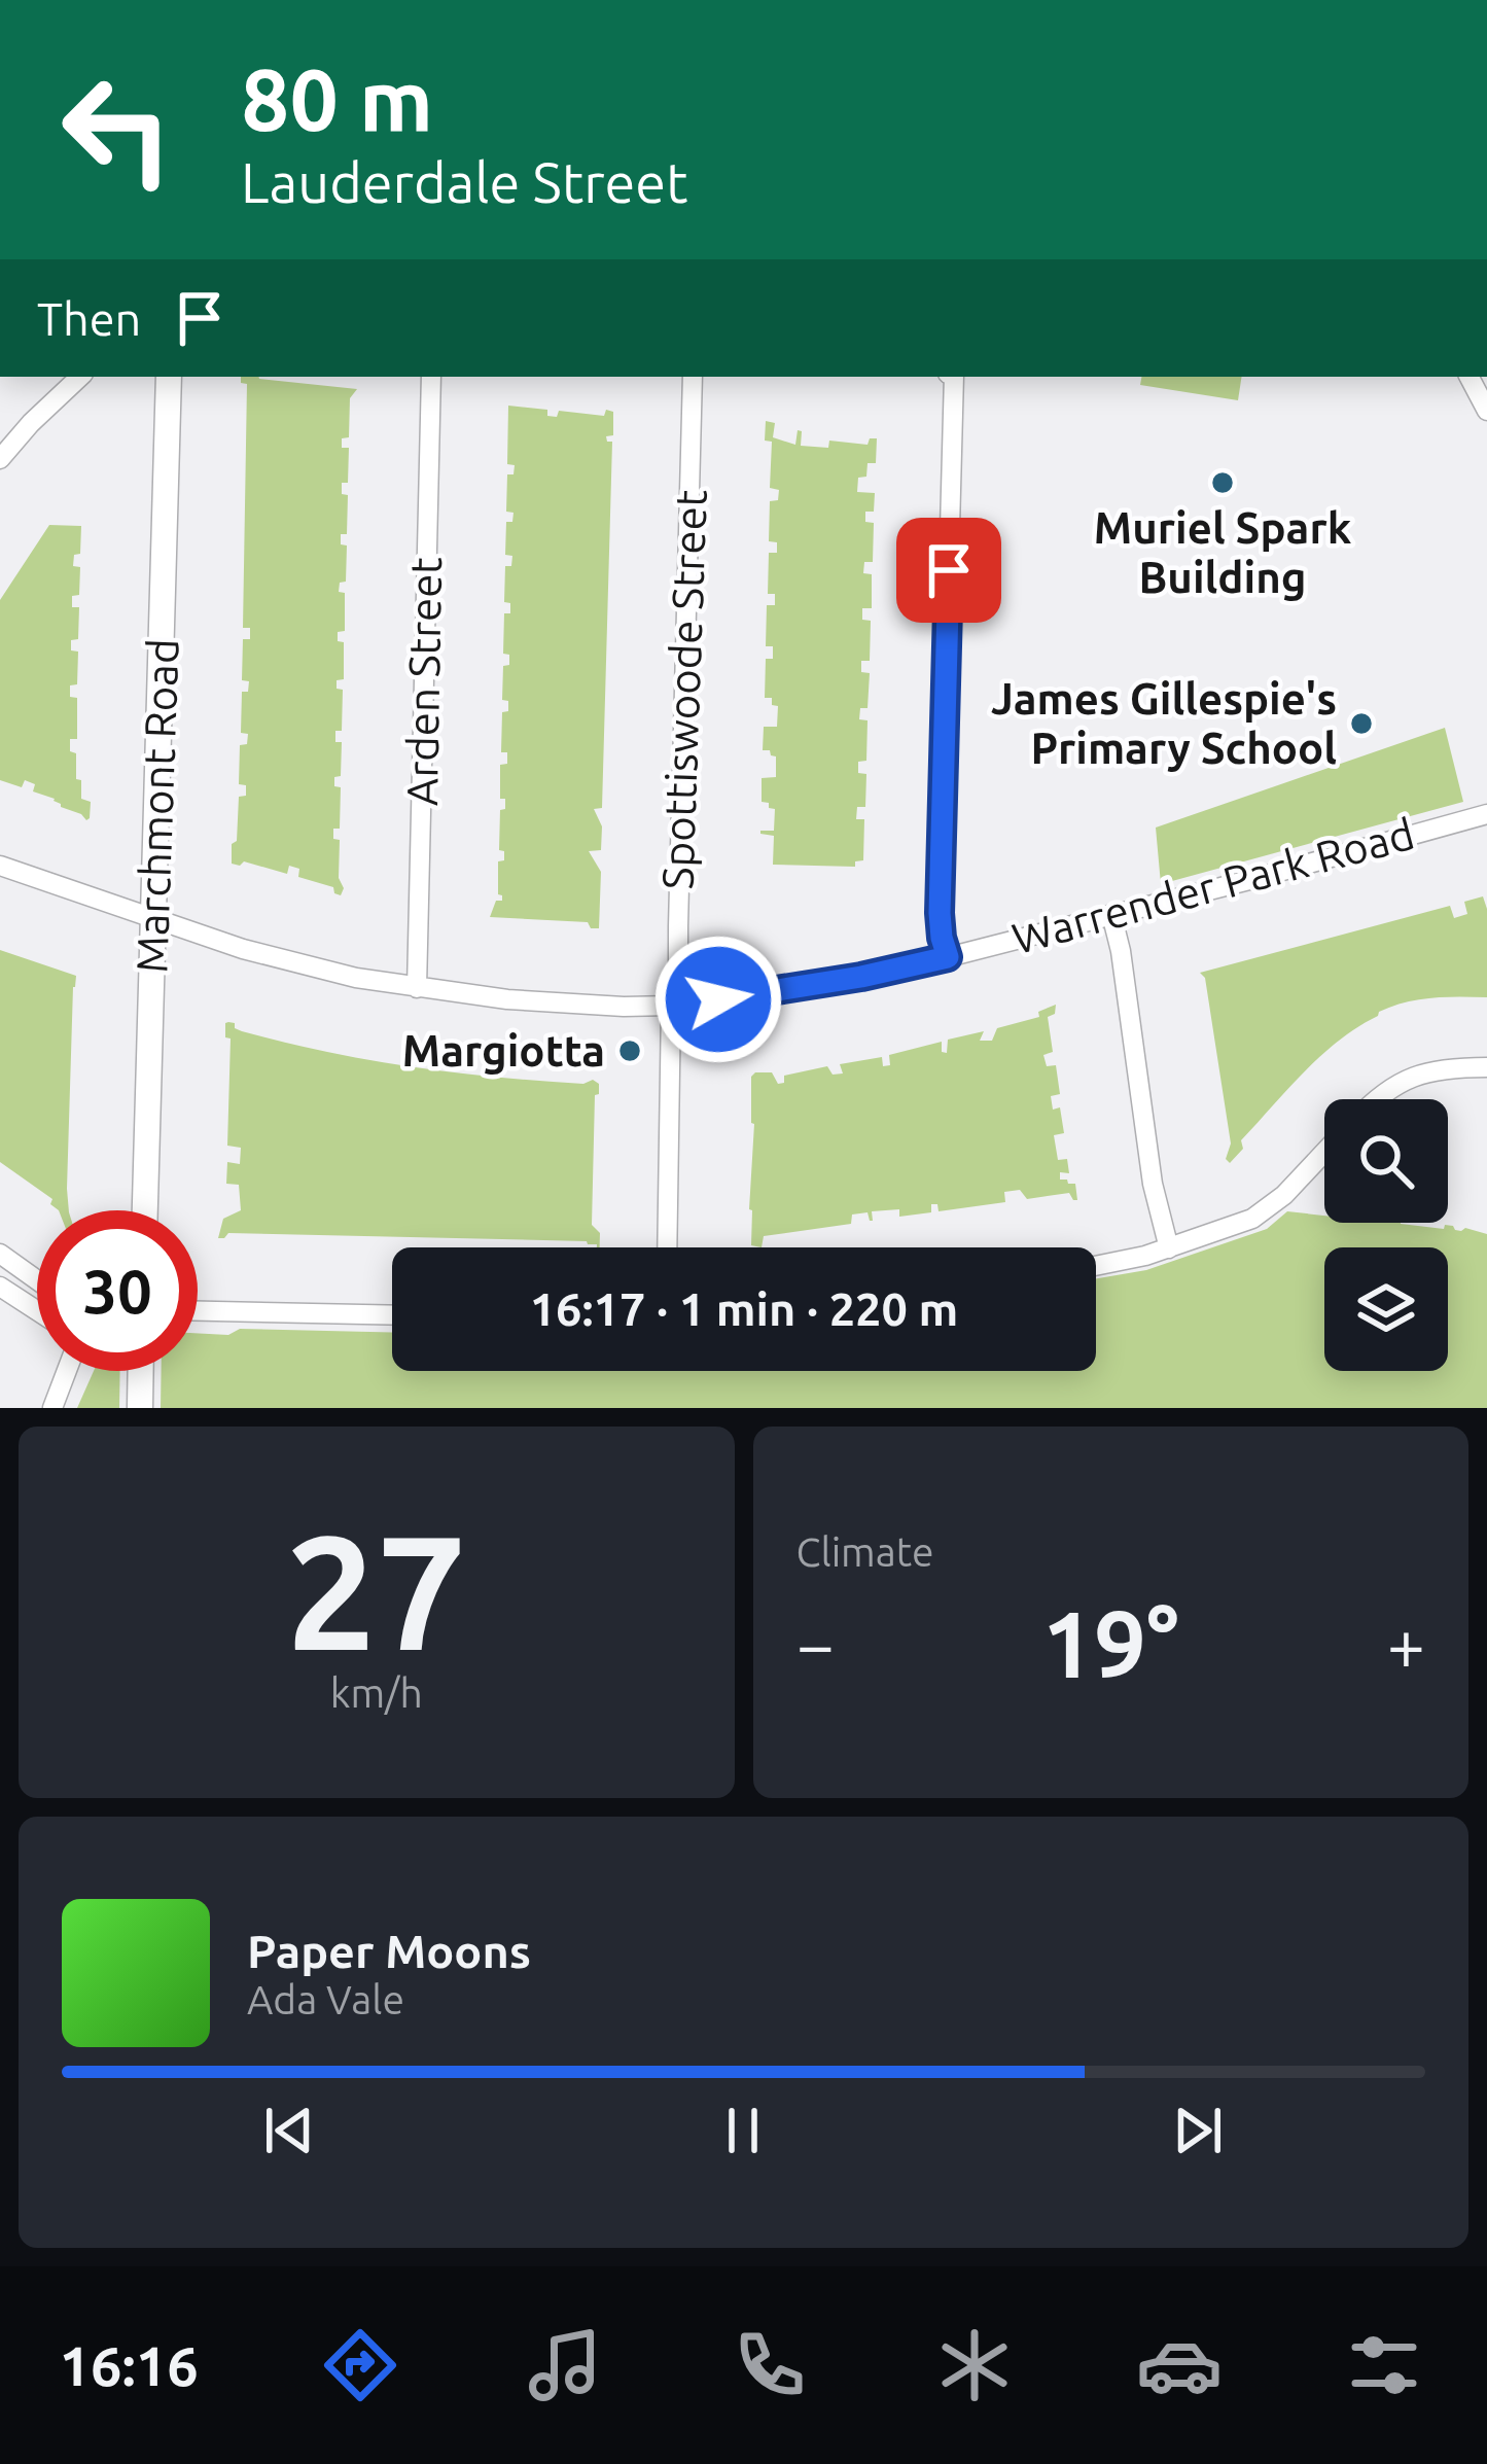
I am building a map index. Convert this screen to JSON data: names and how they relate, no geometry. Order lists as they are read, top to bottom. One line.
{"streets":{"street":["Arden Street","Spottiswoode Street","Marchmont Road","Warrender Park Road"]},"crossings":[["Arden Street","Warrender Park Road"],["Spottiswoode Street","Warrender Park Road"],["Marchmont Road","Warrender Park Road"]],"places":["Muriel Spark Building","James Gillespie's Primary School","Margiotta"],"page":{"turn":["80 m","Lauderdale Street"],"then":"Then","limit":"30","trip":"16:17 · 1 min · 220 m","tile":[["27","km/h"],"Climate"],"heat":["−","19°","+"],"song":["Paper Moons","Ada Vale"],"tabs":"16:16"}}
